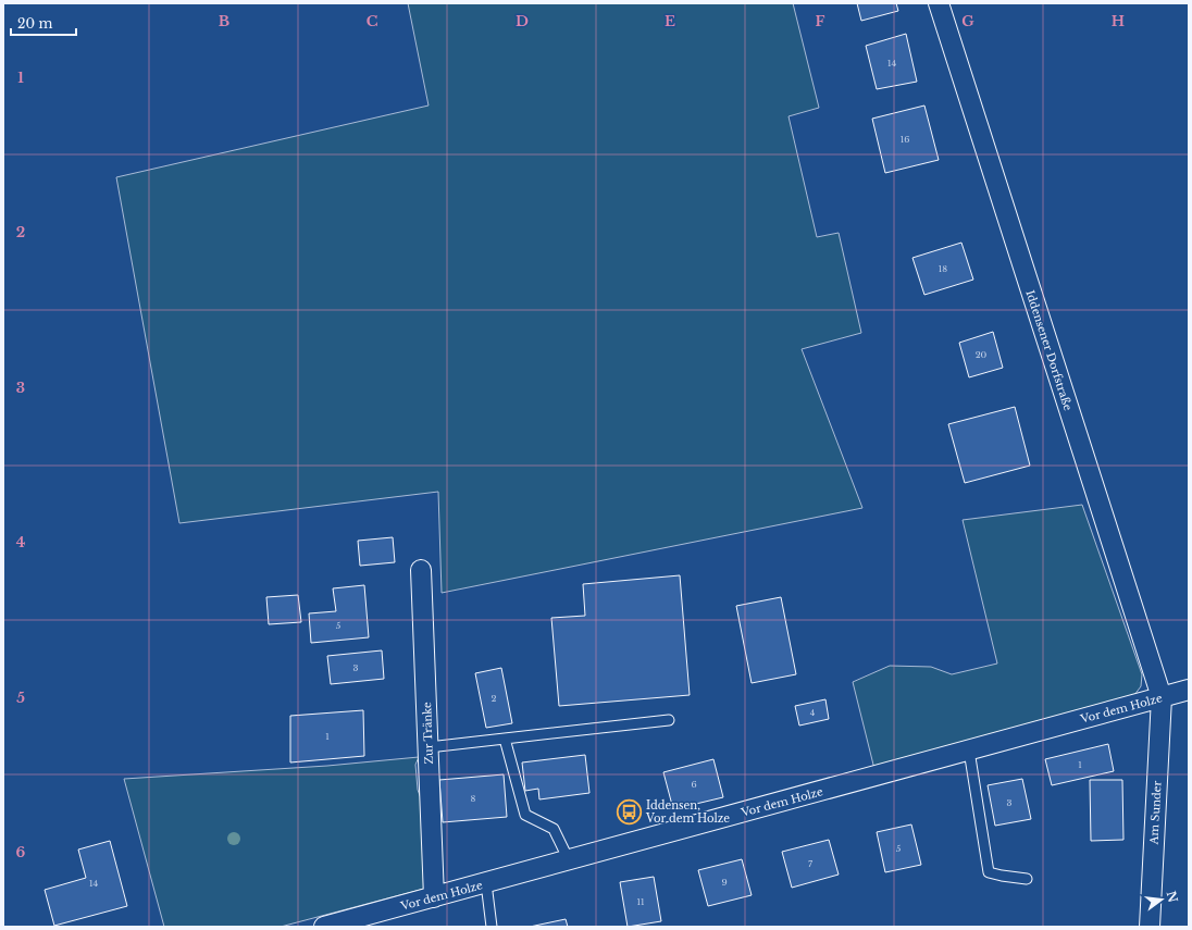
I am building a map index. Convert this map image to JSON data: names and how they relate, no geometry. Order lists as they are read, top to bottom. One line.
{"streets":{"street":["Iddensener Dorfstraße","Vor dem Holze","Zur Tränke","Am Sunder"]},"crossings":[["Iddensener Dorfstraße","Vor dem Holze"],["Iddensener Dorfstraße","Am Sunder"],["Vor dem Holze","Zur Tränke"],["Vor dem Holze","Am Sunder"]],"places":{"bus stop":["Iddensen, Vor dem Holze"]},"house_numbers":["14","16","18","20","5","3","2","4","1","1","6","8","3","5","7","9","14","11"],"scale_bar":"20 m","north":"right","grid":{"columns":["B","C","D","E","F","G","H"],"rows":["1","2","3","4","5","6"]}}
